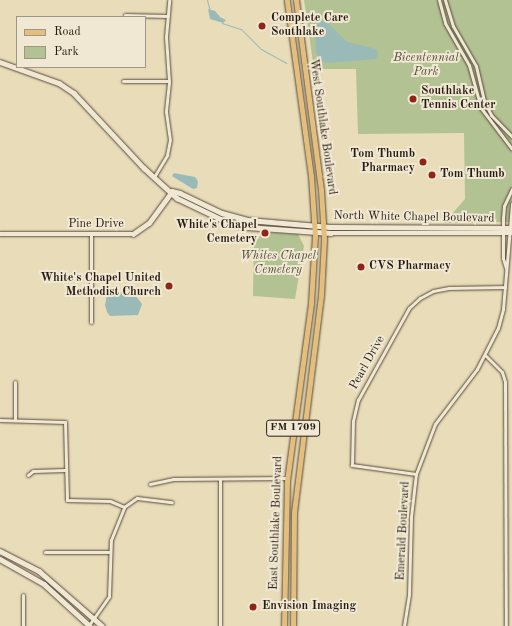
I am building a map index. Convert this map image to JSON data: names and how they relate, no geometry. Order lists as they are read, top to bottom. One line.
{"streets":{"main road":["West Southlake Boulevard","North White Chapel Boulevard","Pine Drive","FM 1709","East Southlake Boulevard"],"street":["Pearl Drive","Emerald Boulevard"]},"crossings":[["West Southlake Boulevard","North White Chapel Boulevard"],["West Southlake Boulevard","East Southlake Boulevard"],["North White Chapel Boulevard","Pine Drive"],["North White Chapel Boulevard","East Southlake Boulevard"],["North White Chapel Boulevard","Emerald Boulevard"],["Pearl Drive","Emerald Boulevard"]],"parks":["Bicentennial Park","Whites Chapel Cemetery"],"places":["Complete Care Southlake","Southlake Tennis Center","Tom Thumb Pharmacy","Tom Thumb","White's Chapel Cemetery","CVS Pharmacy","White's Chapel United Methodist Church","Envision Imaging"],"legend":["Road","Park"]}
